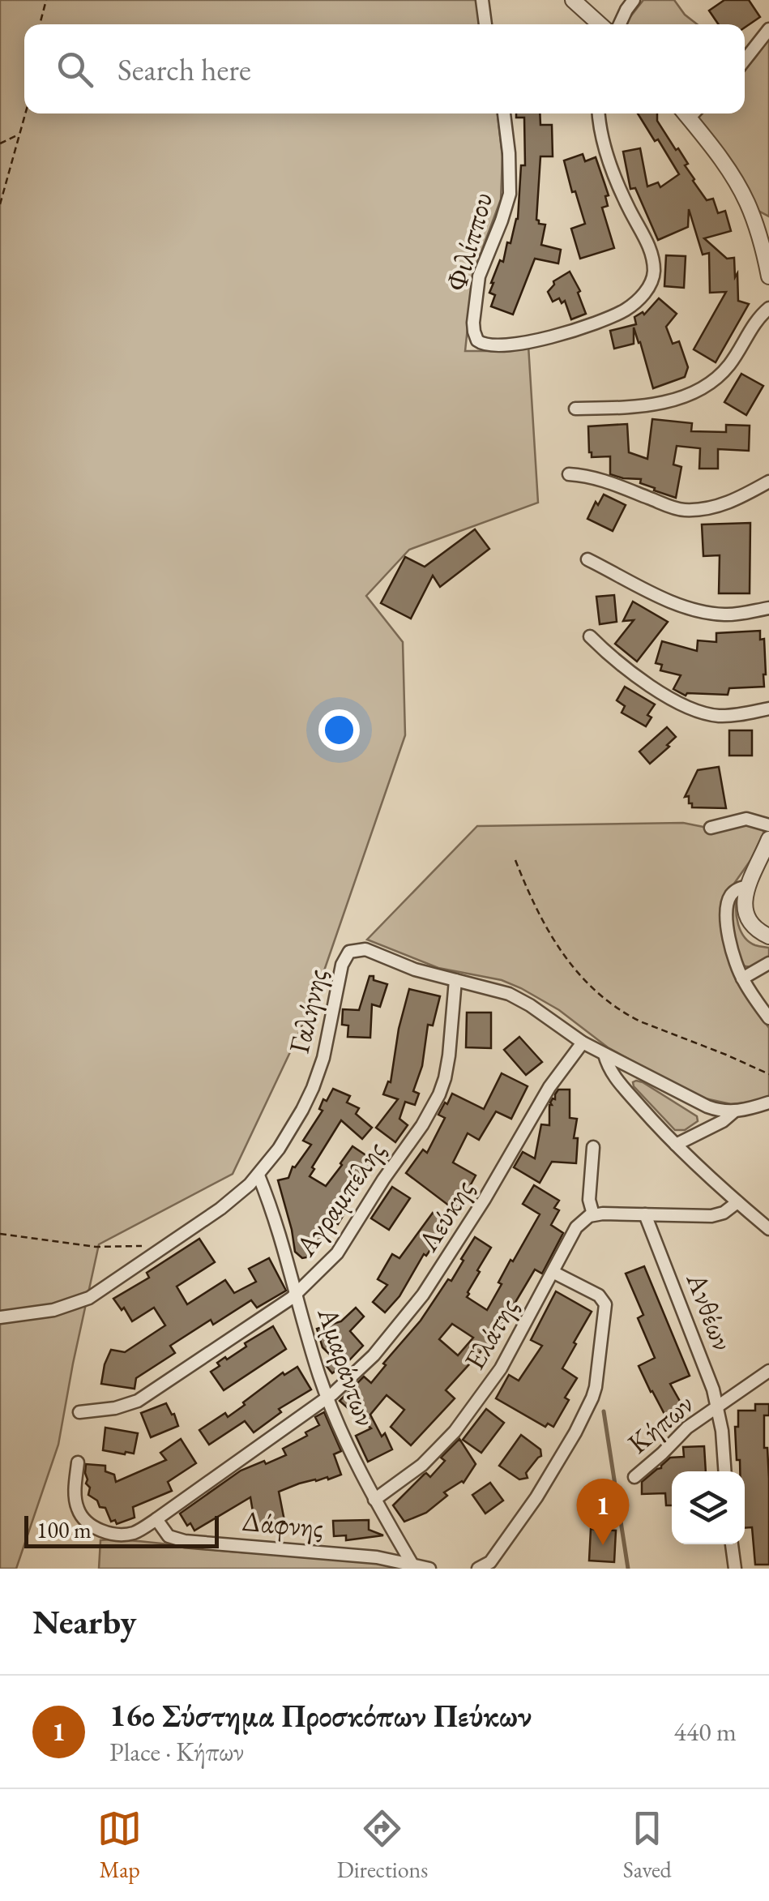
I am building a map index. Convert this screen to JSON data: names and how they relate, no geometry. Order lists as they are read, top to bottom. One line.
{"streets":{"street":["Φιλίππου","Γαλήνης","Αγραμπέλης","Λεύκης","Ανθέων","Ελάτης","Αμαράντων","Κήπων","Δάφνης"]},"crossings":[["Γαλήνης","Αγραμπέλης"],["Γαλήνης","Λεύκης"],["Γαλήνης","Αμαράντων"],["Αγραμπέλης","Αμαράντων"],["Λεύκης","Αμαράντων"],["Λεύκης","Δάφνης"],["Ανθέων","Κήπων"],["Ελάτης","Αμαράντων"],["Αμαράντων","Δάφνης"]],"scale_bar":"100 m","page":{"search":"Search here","pins":"1","scale":"100 m","heading":"Nearby","list":[{"mark":"1","name":"16ο Σύστημα Προσκόπων Πεύκων","note":"Place · Κήπων","value":"440 m"}],"nav":["Map","Directions","Saved"]}}
